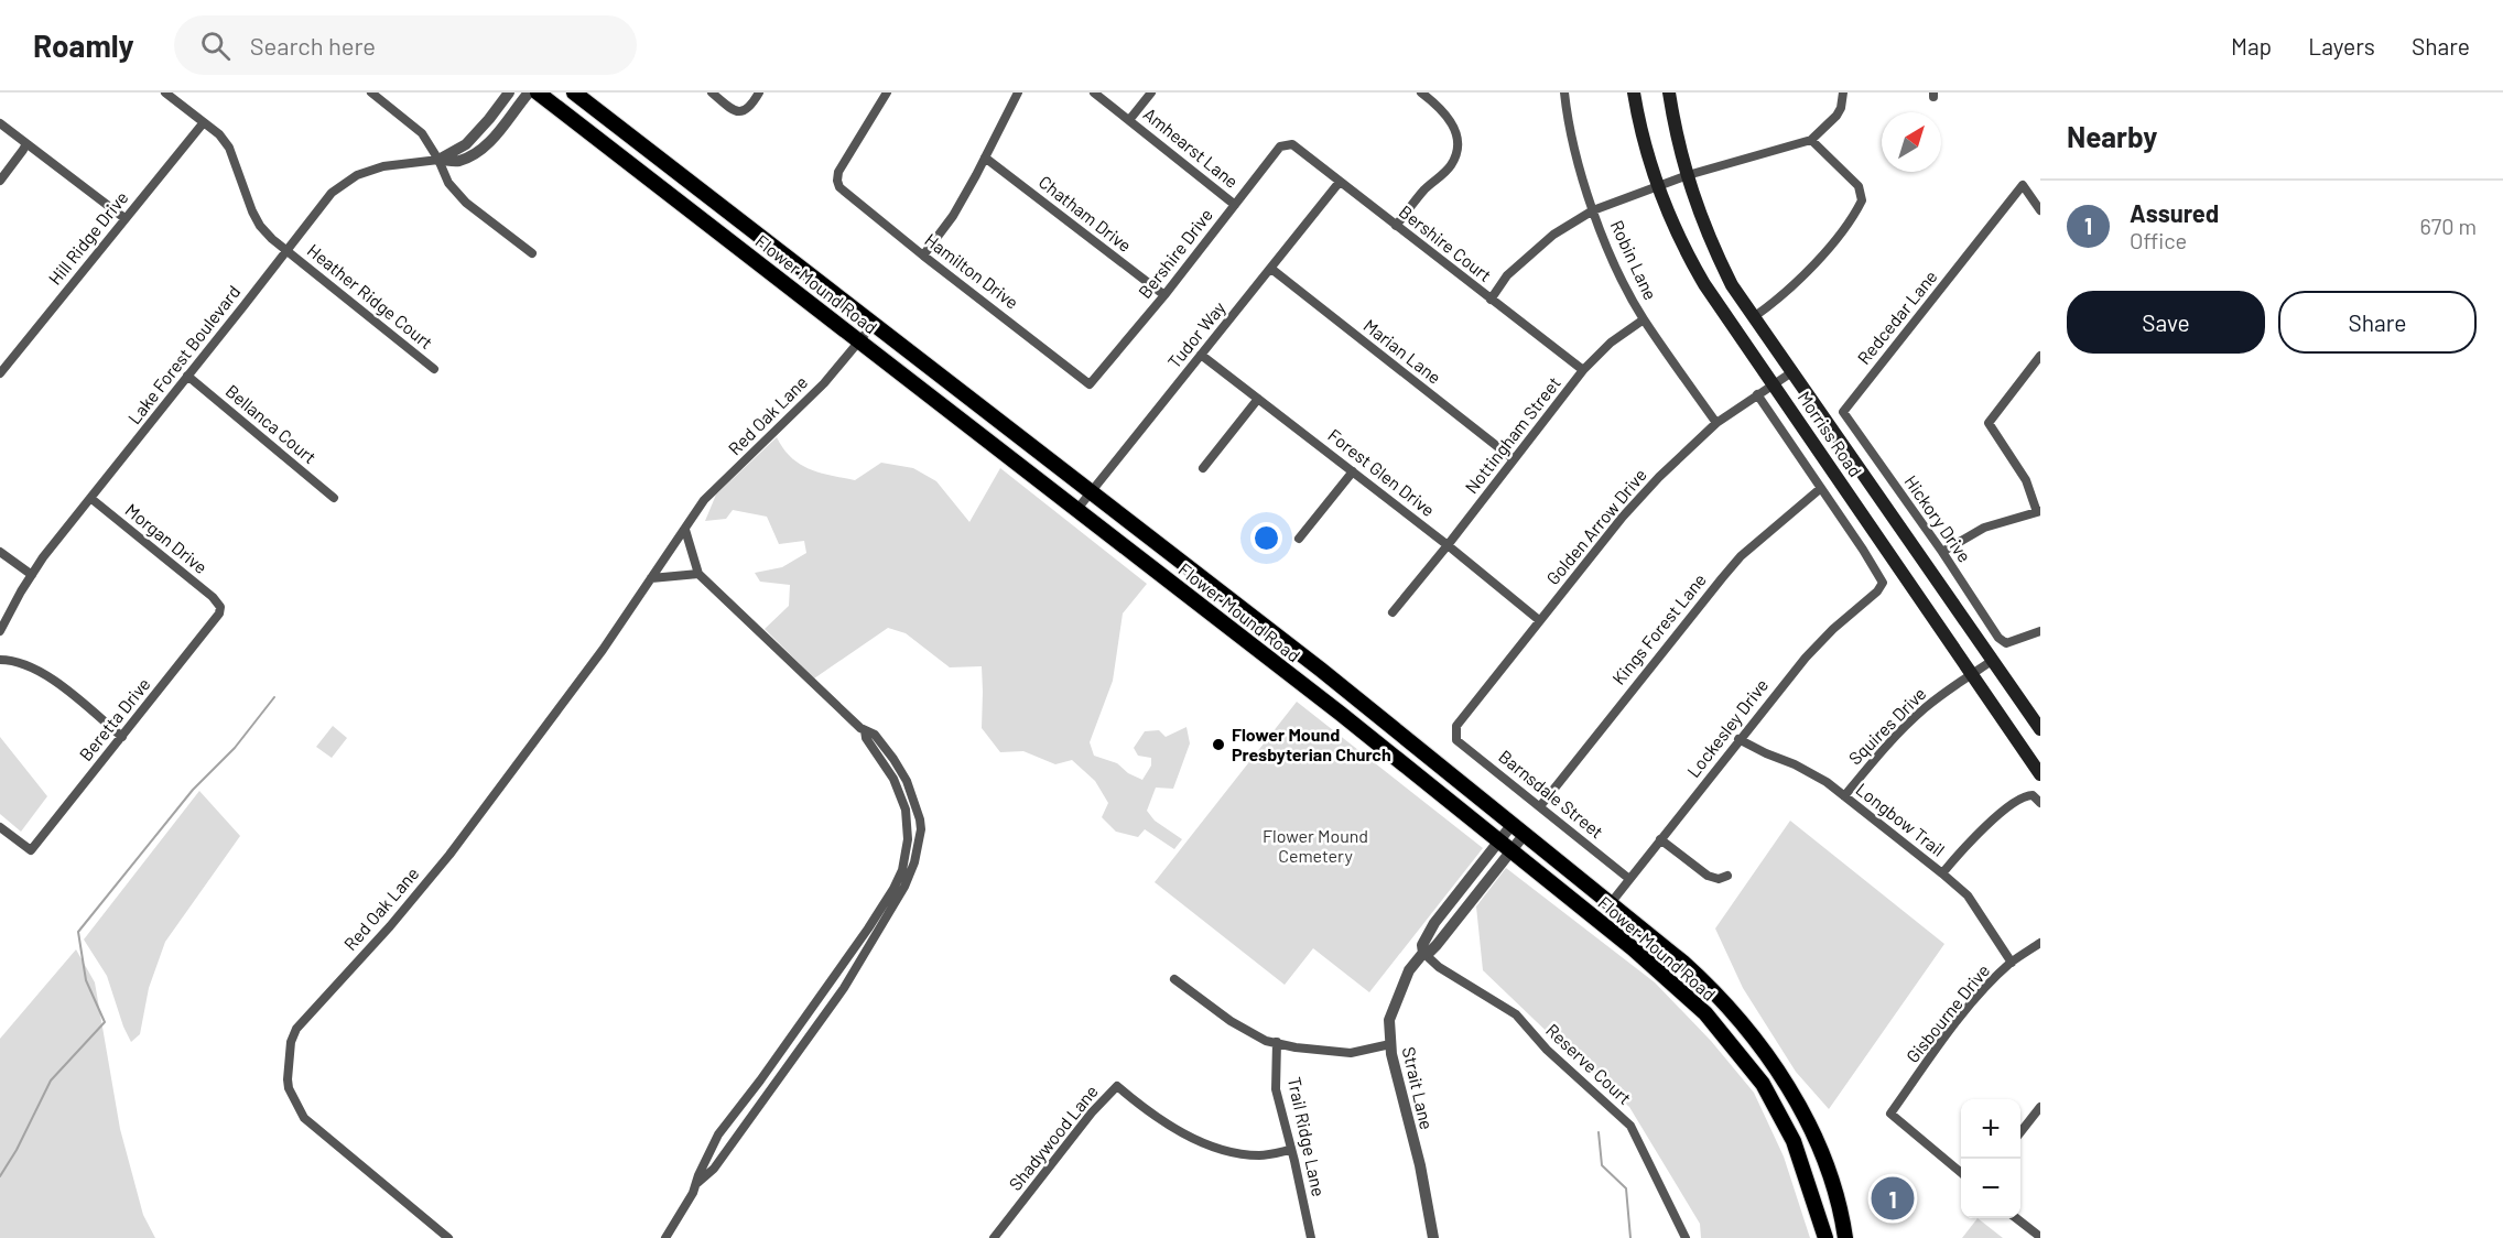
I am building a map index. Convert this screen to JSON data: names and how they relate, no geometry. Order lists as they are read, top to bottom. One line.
{"streets":{"main road":["Flower Mound Road","Morriss Road"],"street":["Amhearst Lane","Chatham Drive","Hill Ridge Drive","Bershire Court","Bershire Drive","Robin Lane","Hamilton Drive","Heather Ridge Court","Redcedar Lane","Tudor Way","Marian Lane","Lake Forest Boulevard","Red Oak Lane","Bellanca Court","Nottingham Street","Forest Glen Drive","Hickory Drive","Golden Arrow Drive","Morgan Drive","Kings Forest Lane","Beretta Drive","Squires Drive","Lockesley Drive","Barnsdale Street","Longbow Trail","Gisbourne Drive","Reserve Court","Strait Lane","Trail Ridge Lane","Shadywood Lane"]},"crossings":[["Amhearst Lane","Bershire Drive"],["Chatham Drive","Bershire Drive"],["Hill Ridge Drive","Heather Ridge Court"],["Bershire Court","Bershire Drive"],["Bershire Court","Tudor Way"],["Bershire Court","Nottingham Street"],["Bershire Drive","Hamilton Drive"],["Robin Lane","Nottingham Street"],["Robin Lane","Golden Arrow Drive"],["Flower Mound Road","Tudor Way"],["Flower Mound Road","Red Oak Lane"],["Flower Mound Road","Lockesley Drive"],["Flower Mound Road","Strait Lane"],["Heather Ridge Court","Lake Forest Boulevard"],["Redcedar Lane","Hickory Drive"],["Tudor Way","Marian Lane"],["Tudor Way","Forest Glen Drive"],["Marian Lane","Nottingham Street"],["Lake Forest Boulevard","Bellanca Court"],["Lake Forest Boulevard","Morgan Drive"],["Morriss Road","Golden Arrow Drive"],["Morriss Road","Squires Drive"],["Nottingham Street","Forest Glen Drive"],["Forest Glen Drive","Golden Arrow Drive"],["Golden Arrow Drive","Barnsdale Street"],["Morgan Drive","Beretta Drive"],["Kings Forest Lane","Lockesley Drive"],["Kings Forest Lane","Barnsdale Street"],["Squires Drive","Longbow Trail"],["Lockesley Drive","Barnsdale Street"],["Lockesley Drive","Longbow Trail"],["Longbow Trail","Gisbourne Drive"],["Reserve Court","Strait Lane"],["Trail Ridge Lane","Shadywood Lane"]],"parks":["Flower Mound Cemetery"],"places":["Flower Mound Presbyterian Church"],"north":"top right","page":{"header":"Roamly","search":"Search here","nav":["Map","Layers","Share"],"heading":"Nearby","list":[{"mark":"1","name":"Assured","note":"Office","value":"670 m"}],"buttons":["Save","Share"],"map_buttons":["+","−"],"pins":"1"}}
